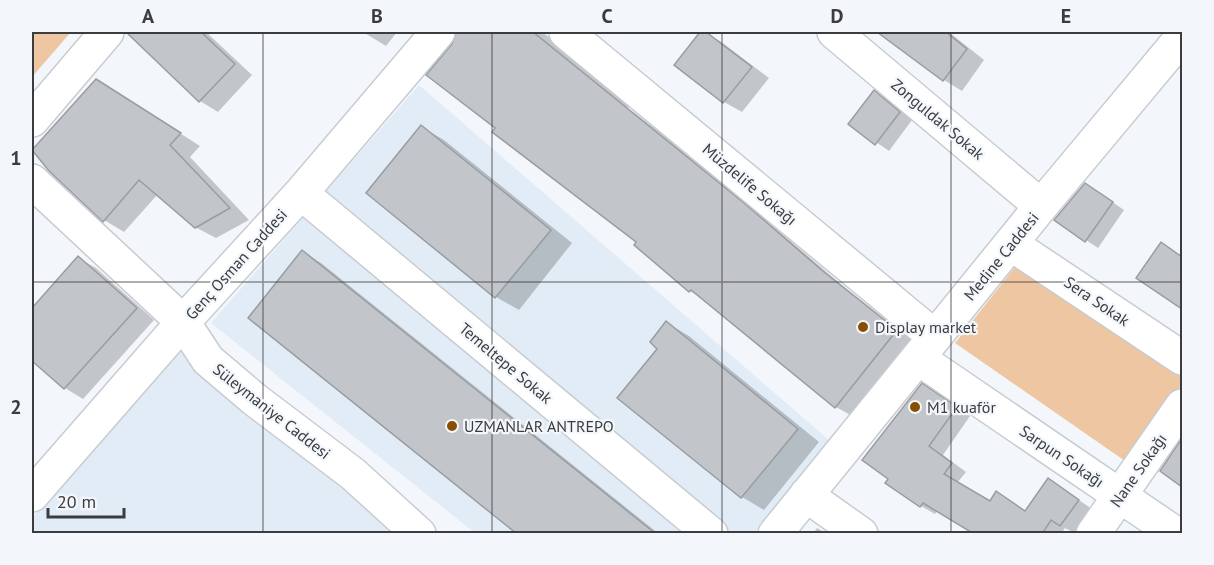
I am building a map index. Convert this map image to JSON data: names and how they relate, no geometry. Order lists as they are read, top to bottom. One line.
{"streets":{"street":["Zonguldak Sokak","Müzdelife Sokağı","Medine Caddesi","Genç Osman Caddesi","Sera Sokak","Temeltepe Sokak","Süleymaniye Caddesi","Sarpun Sokağı","Nane Sokağı"]},"crossings":[["Zonguldak Sokak","Medine Caddesi"],["Müzdelife Sokağı","Medine Caddesi"],["Müzdelife Sokağı","Sarpun Sokağı"],["Medine Caddesi","Sera Sokak"],["Medine Caddesi","Sarpun Sokağı"],["Genç Osman Caddesi","Temeltepe Sokak"],["Genç Osman Caddesi","Süleymaniye Caddesi"],["Sarpun Sokağı","Nane Sokağı"]],"places":["Display market","M1 kuaför","UZMANLAR ANTREPO"],"scale_bar":"20 m","grid":{"columns":["A","B","C","D","E"],"rows":["1","2"]}}
